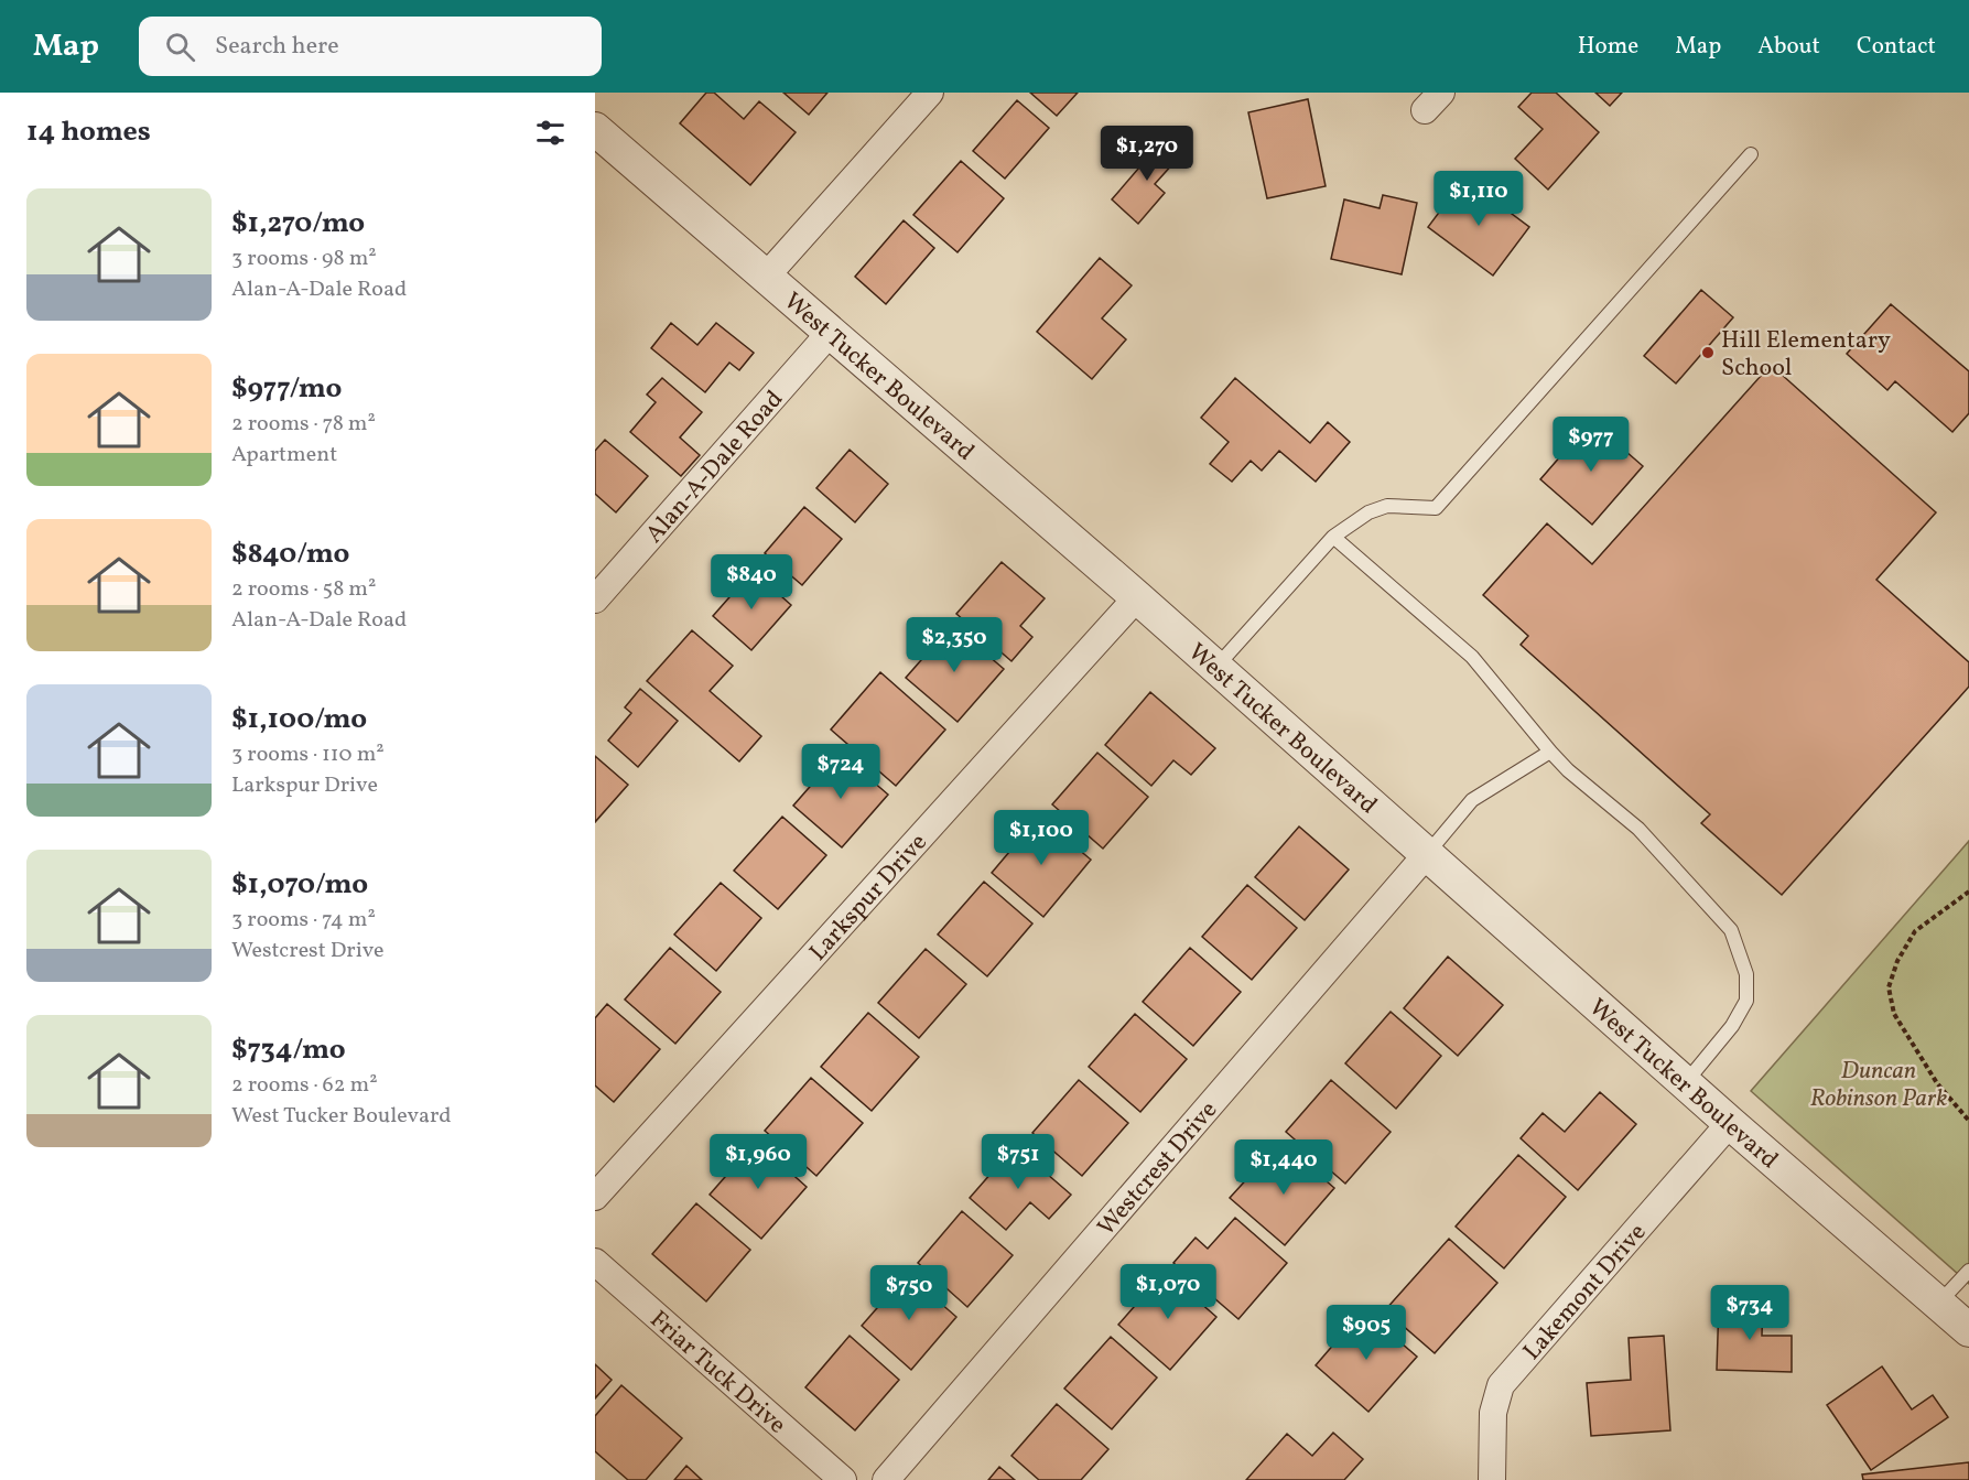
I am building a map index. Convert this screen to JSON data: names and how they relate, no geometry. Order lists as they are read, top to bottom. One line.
{"streets":{"street":["West Tucker Boulevard","Alan-A-Dale Road","Larkspur Drive","Westcrest Drive","Lakemont Drive","Friar Tuck Drive"]},"crossings":[["West Tucker Boulevard","Alan-A-Dale Road"],["West Tucker Boulevard","Larkspur Drive"],["West Tucker Boulevard","Westcrest Drive"],["West Tucker Boulevard","Lakemont Drive"]],"parks":["Duncan Robinson Park"],"places":["Hill Elementary School"],"page":{"header":"Map","search":"Search here","nav":["Home","Map","About","Contact"],"heading":"14 homes","price":["$1,270","$1,110","$977","$840","$2,350","$724","$1,100","$1,960","$751","$1,440","$1,070","$750","$734","$905"],"list":[{"name":"$1,270/mo","note":"3 rooms · 98 m² · Alan-A-Dale Road"},{"name":"$977/mo","note":"2 rooms · 78 m² · Apartment"},{"name":"$840/mo","note":"2 rooms · 58 m² · Alan-A-Dale Road"},{"name":"$1,100/mo","note":"3 rooms · 110 m² · Larkspur Drive"},{"name":"$1,070/mo","note":"3 rooms · 74 m² · Westcrest Drive"},{"name":"$734/mo","note":"2 rooms · 62 m² · West Tucker Boulevard"}]}}
